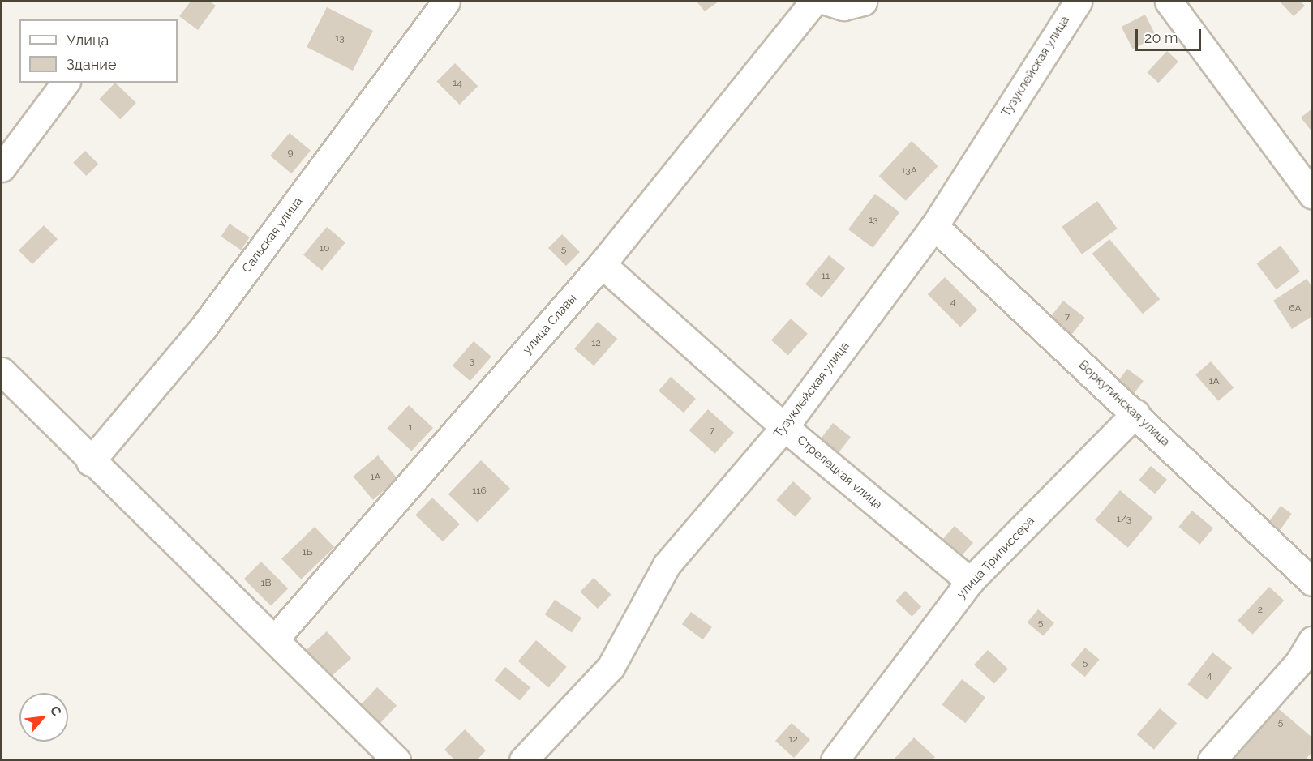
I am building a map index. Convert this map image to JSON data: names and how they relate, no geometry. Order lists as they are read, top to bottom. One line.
{"streets":{"street":["Тузуклейская улица","Сальская улица","улица Славы","Воркутинская улица","Стрелецкая улица","улица Трилиссера"]},"crossings":[["Тузуклейская улица","Воркутинская улица"],["Тузуклейская улица","Стрелецкая улица"],["улица Славы","Стрелецкая улица"],["Воркутинская улица","улица Трилиссера"],["Стрелецкая улица","улица Трилиссера"]],"house_numbers":["13","14","9","13А","13","10","5","11","4","6А","7","12","3","1А","1","7","1А","116","1/3","1Б","1В","2","5","5","4","5","12"],"legend":["Улица","Здание"],"scale_bar":"20 m","north":"top right"}
